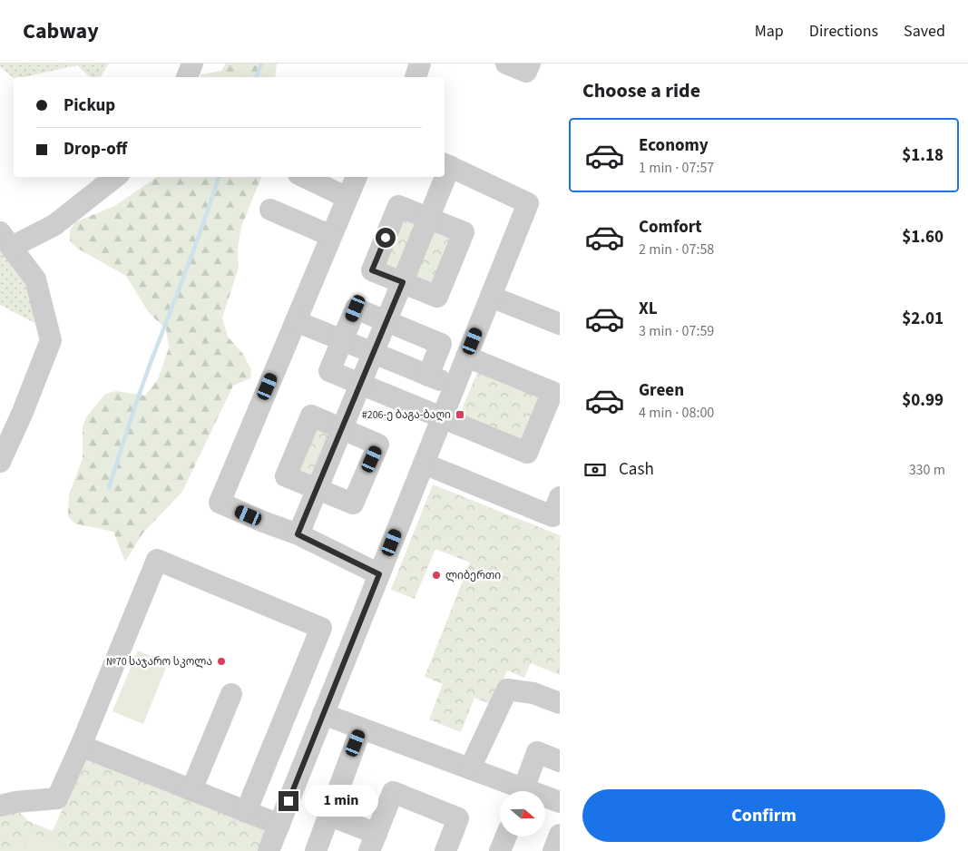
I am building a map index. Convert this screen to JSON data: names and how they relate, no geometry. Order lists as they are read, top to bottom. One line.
{"places":{"transit":["#206-ე ბაგა-ბაღი"],"other":["ლიბერთი","№70 საჯარო სკოლა"]},"north":"right","page":{"header":"Cabway","nav":["Map","Directions","Saved"],"heading":"Choose a ride","banner":["Pickup","Drop-off"],"list":[{"name":"Economy","note":"1 min · 07:57","value":"$1.18"},{"name":"Comfort","note":"2 min · 07:58","value":"$1.60"},{"name":"XL","note":"3 min · 07:59","value":"$2.01"},{"name":"Green","note":"4 min · 08:00","value":"$0.99"}],"pay":["Cash","330 m"],"buttons":"Confirm","bubble":"1 min"}}
